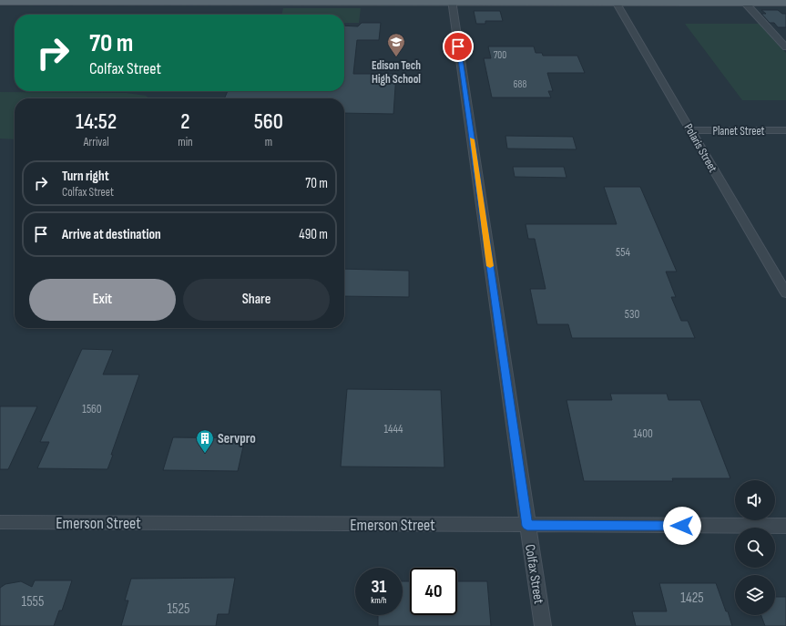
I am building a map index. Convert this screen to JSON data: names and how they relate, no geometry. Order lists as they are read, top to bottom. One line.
{"streets":{"street":["Planet Street","Polaris Street","Emerson Street","Colfax Street"]},"crossings":[["Planet Street","Polaris Street"],["Emerson Street","Colfax Street"]],"places":{"school or university":["Edison Tech High School"],"building":["Servpro"]},"house_numbers":["700","688","554","530","1560","1444","1400","1425","1555","1525"],"page":{"turn":["70 m","Colfax Street"],"eta":["14:52","Arrival","2","min","560","m"],"list":[{"name":"Turn right","note":"Colfax Street","value":"70 m"},{"name":"Arrive at destination","value":"490 m"}],"buttons":["Exit","Share"],"speed":"31 km/h","limit":"40"}}
